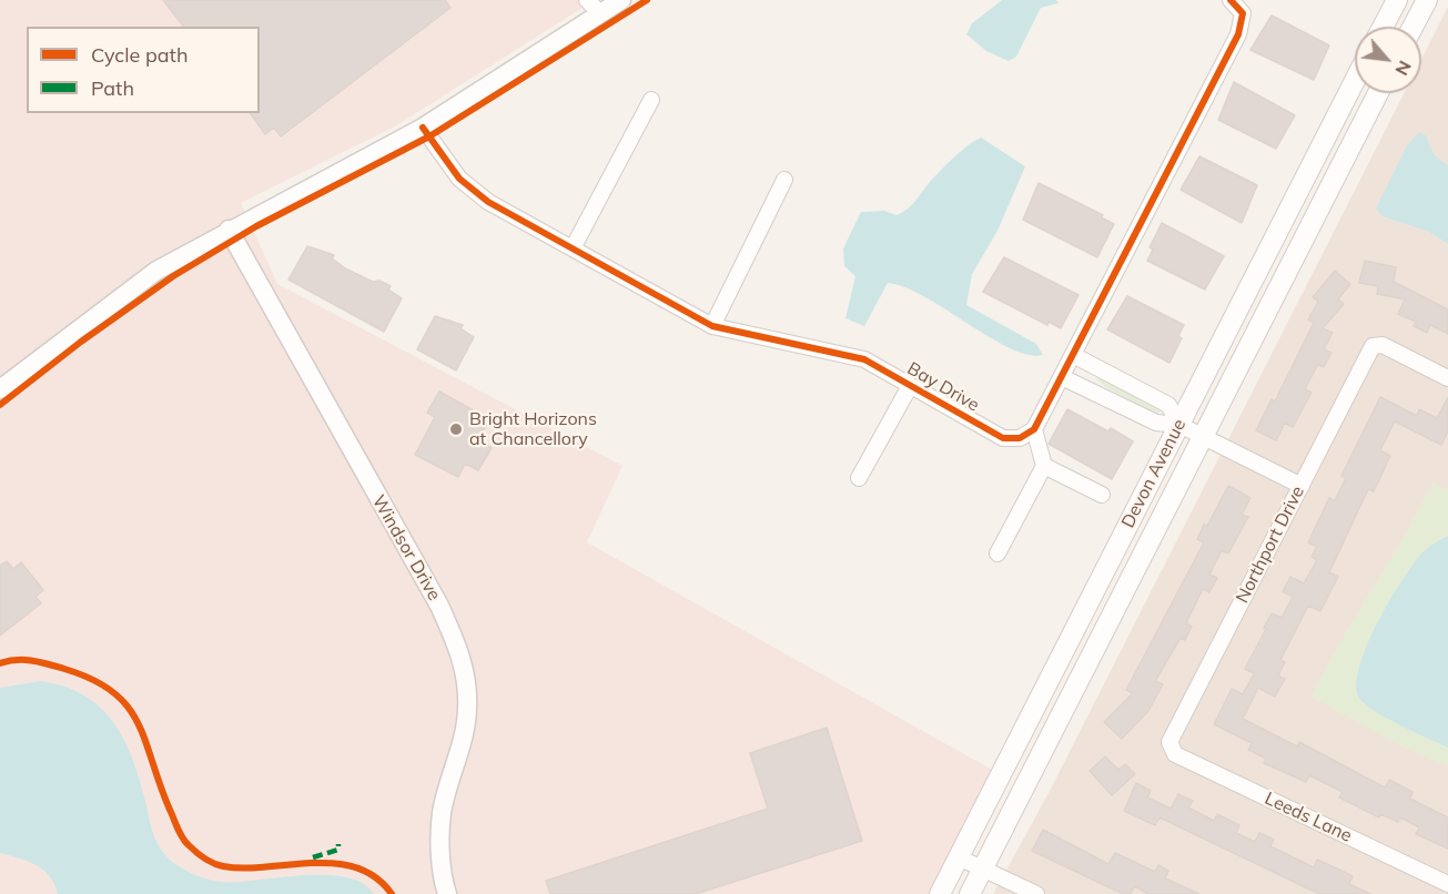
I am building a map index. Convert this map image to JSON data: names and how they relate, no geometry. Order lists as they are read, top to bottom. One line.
{"streets":{"main road":["Devon Avenue"],"street":["Bay Drive","Northport Drive","Windsor Drive","Leeds Lane"]},"crossings":[["Northport Drive","Leeds Lane"]],"places":["Bright Horizons at Chancellory"],"legend":["Cycle path","Path"],"north":"bottom right"}
